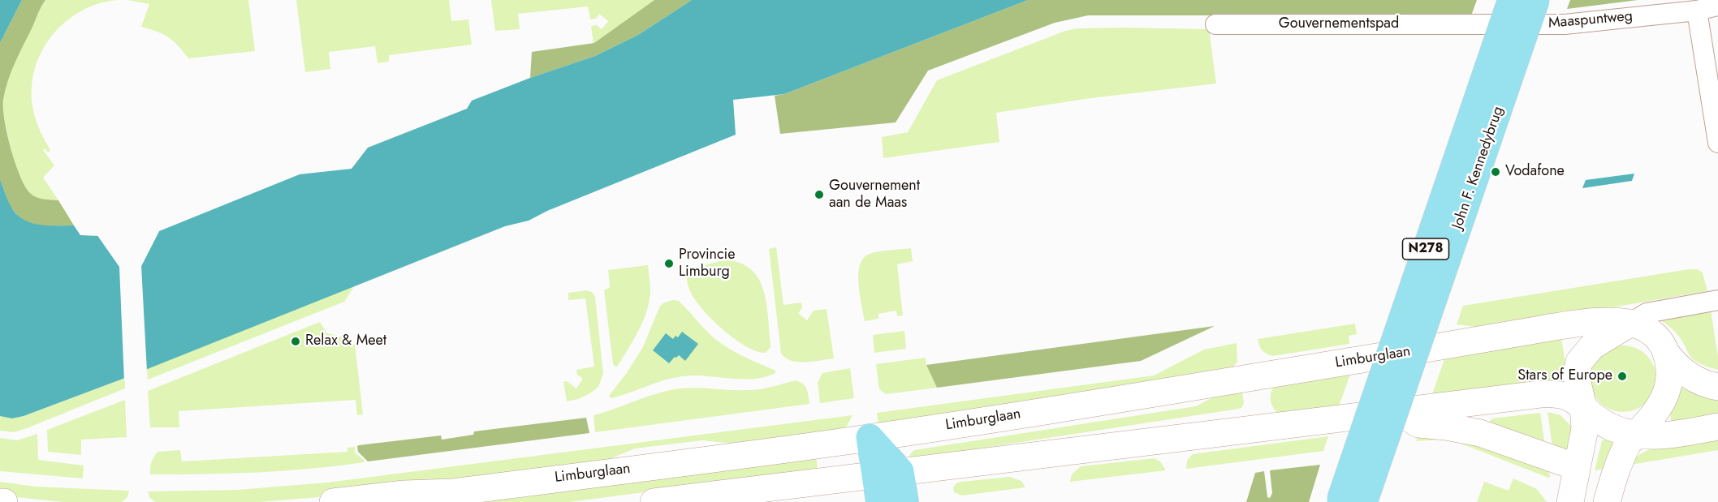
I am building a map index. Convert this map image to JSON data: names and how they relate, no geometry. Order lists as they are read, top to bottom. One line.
{"streets":{"main road":["John F. Kennedybrug","N278","Limburglaan"],"street":["Maaspuntweg","Gouvernementspad"]},"crossings":[["Maaspuntweg","Gouvernementspad"]],"places":["Vodafone","Gouvernement aan de Maas","Provincie Limburg","Relax & Meet","Stars of Europe"]}
